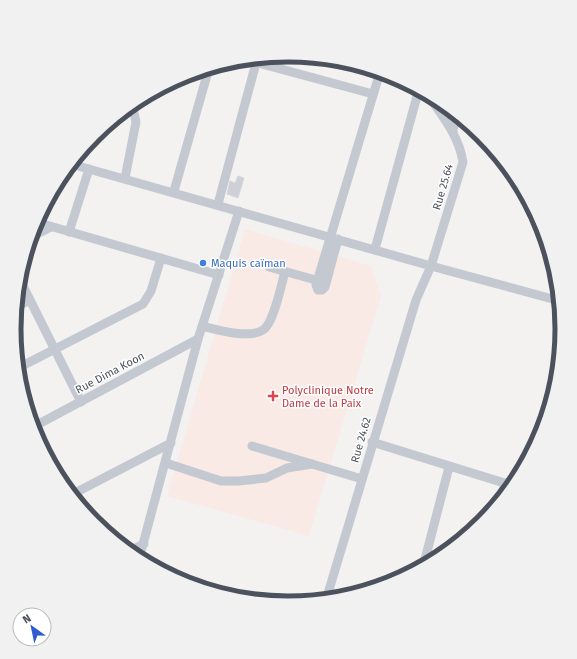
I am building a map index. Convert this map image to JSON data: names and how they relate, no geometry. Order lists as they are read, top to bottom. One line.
{"streets":{"street":["Rue 25.64","Rue Dima Koon","Rue 24.62"]},"crossings":[["Rue 25.64","Rue 24.62"]],"places":{"other":["Maquis caïman"],"health":["Polyclinique Notre Dame de la Paix"]},"north":"top left"}
